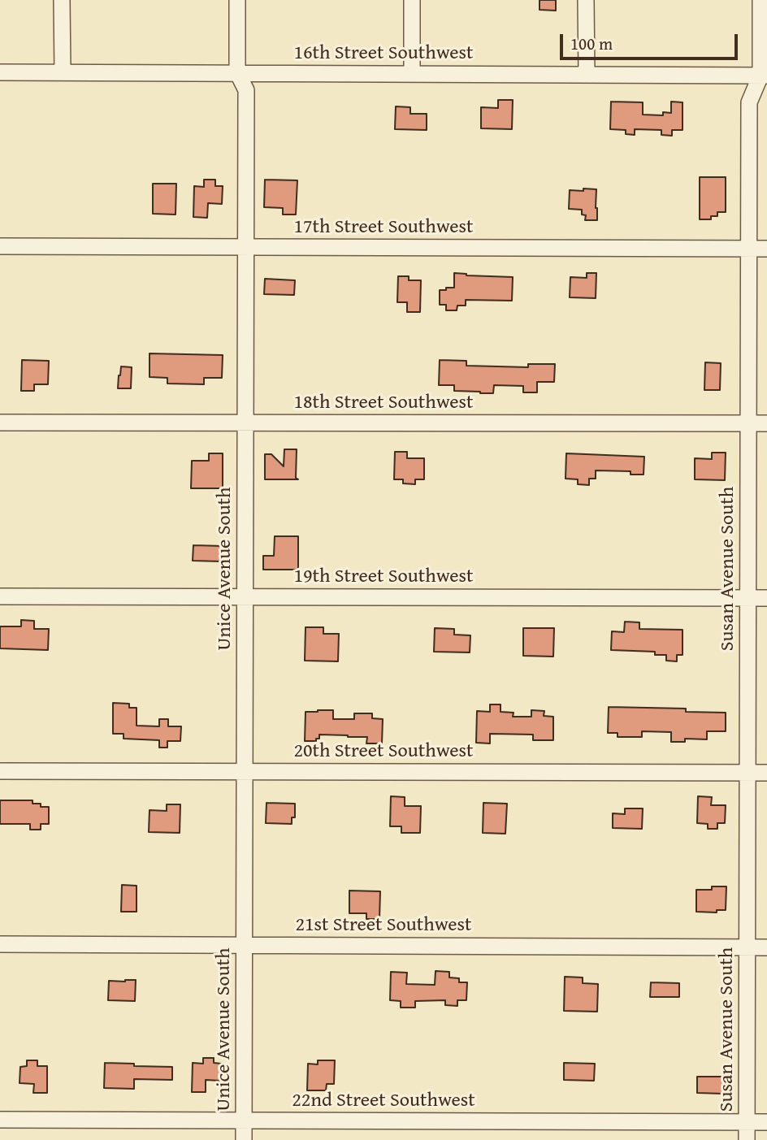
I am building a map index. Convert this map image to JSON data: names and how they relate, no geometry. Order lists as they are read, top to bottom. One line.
{"streets":{"street":["16th Street Southwest","17th Street Southwest","18th Street Southwest","Unice Avenue South","Susan Avenue South","19th Street Southwest","20th Street Southwest","21st Street Southwest","22nd Street Southwest"]},"crossings":[["16th Street Southwest","Unice Avenue South"],["16th Street Southwest","Susan Avenue South"],["17th Street Southwest","Unice Avenue South"],["17th Street Southwest","Susan Avenue South"],["18th Street Southwest","Unice Avenue South"],["18th Street Southwest","Susan Avenue South"],["Unice Avenue South","19th Street Southwest"],["Unice Avenue South","20th Street Southwest"],["Unice Avenue South","21st Street Southwest"],["Unice Avenue South","22nd Street Southwest"],["Susan Avenue South","19th Street Southwest"],["Susan Avenue South","20th Street Southwest"],["Susan Avenue South","21st Street Southwest"],["Susan Avenue South","22nd Street Southwest"]],"scale_bar":"100 m"}
